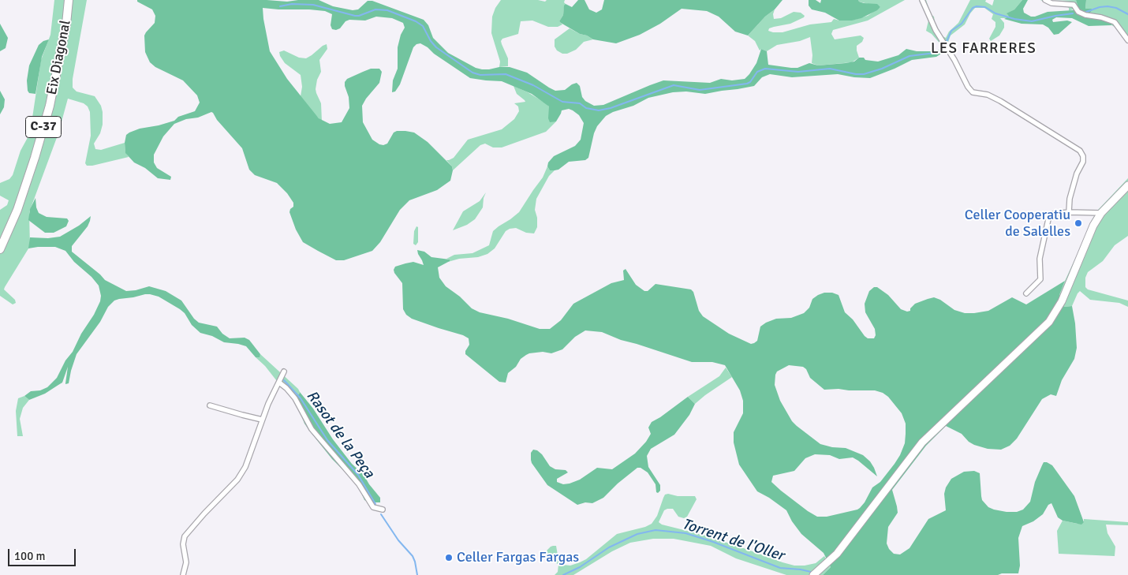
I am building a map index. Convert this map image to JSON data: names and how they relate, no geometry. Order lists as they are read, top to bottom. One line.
{"streets":{"highway":["Eix Diagonal","C-37"]},"districts":["LES FARRERES"],"water":["Rasot de la Peça","Torrent de l'Oller"],"places":["Celler Cooperatiu de Salelles","Celler Fargas Fargas"],"scale_bar":"100 m"}
